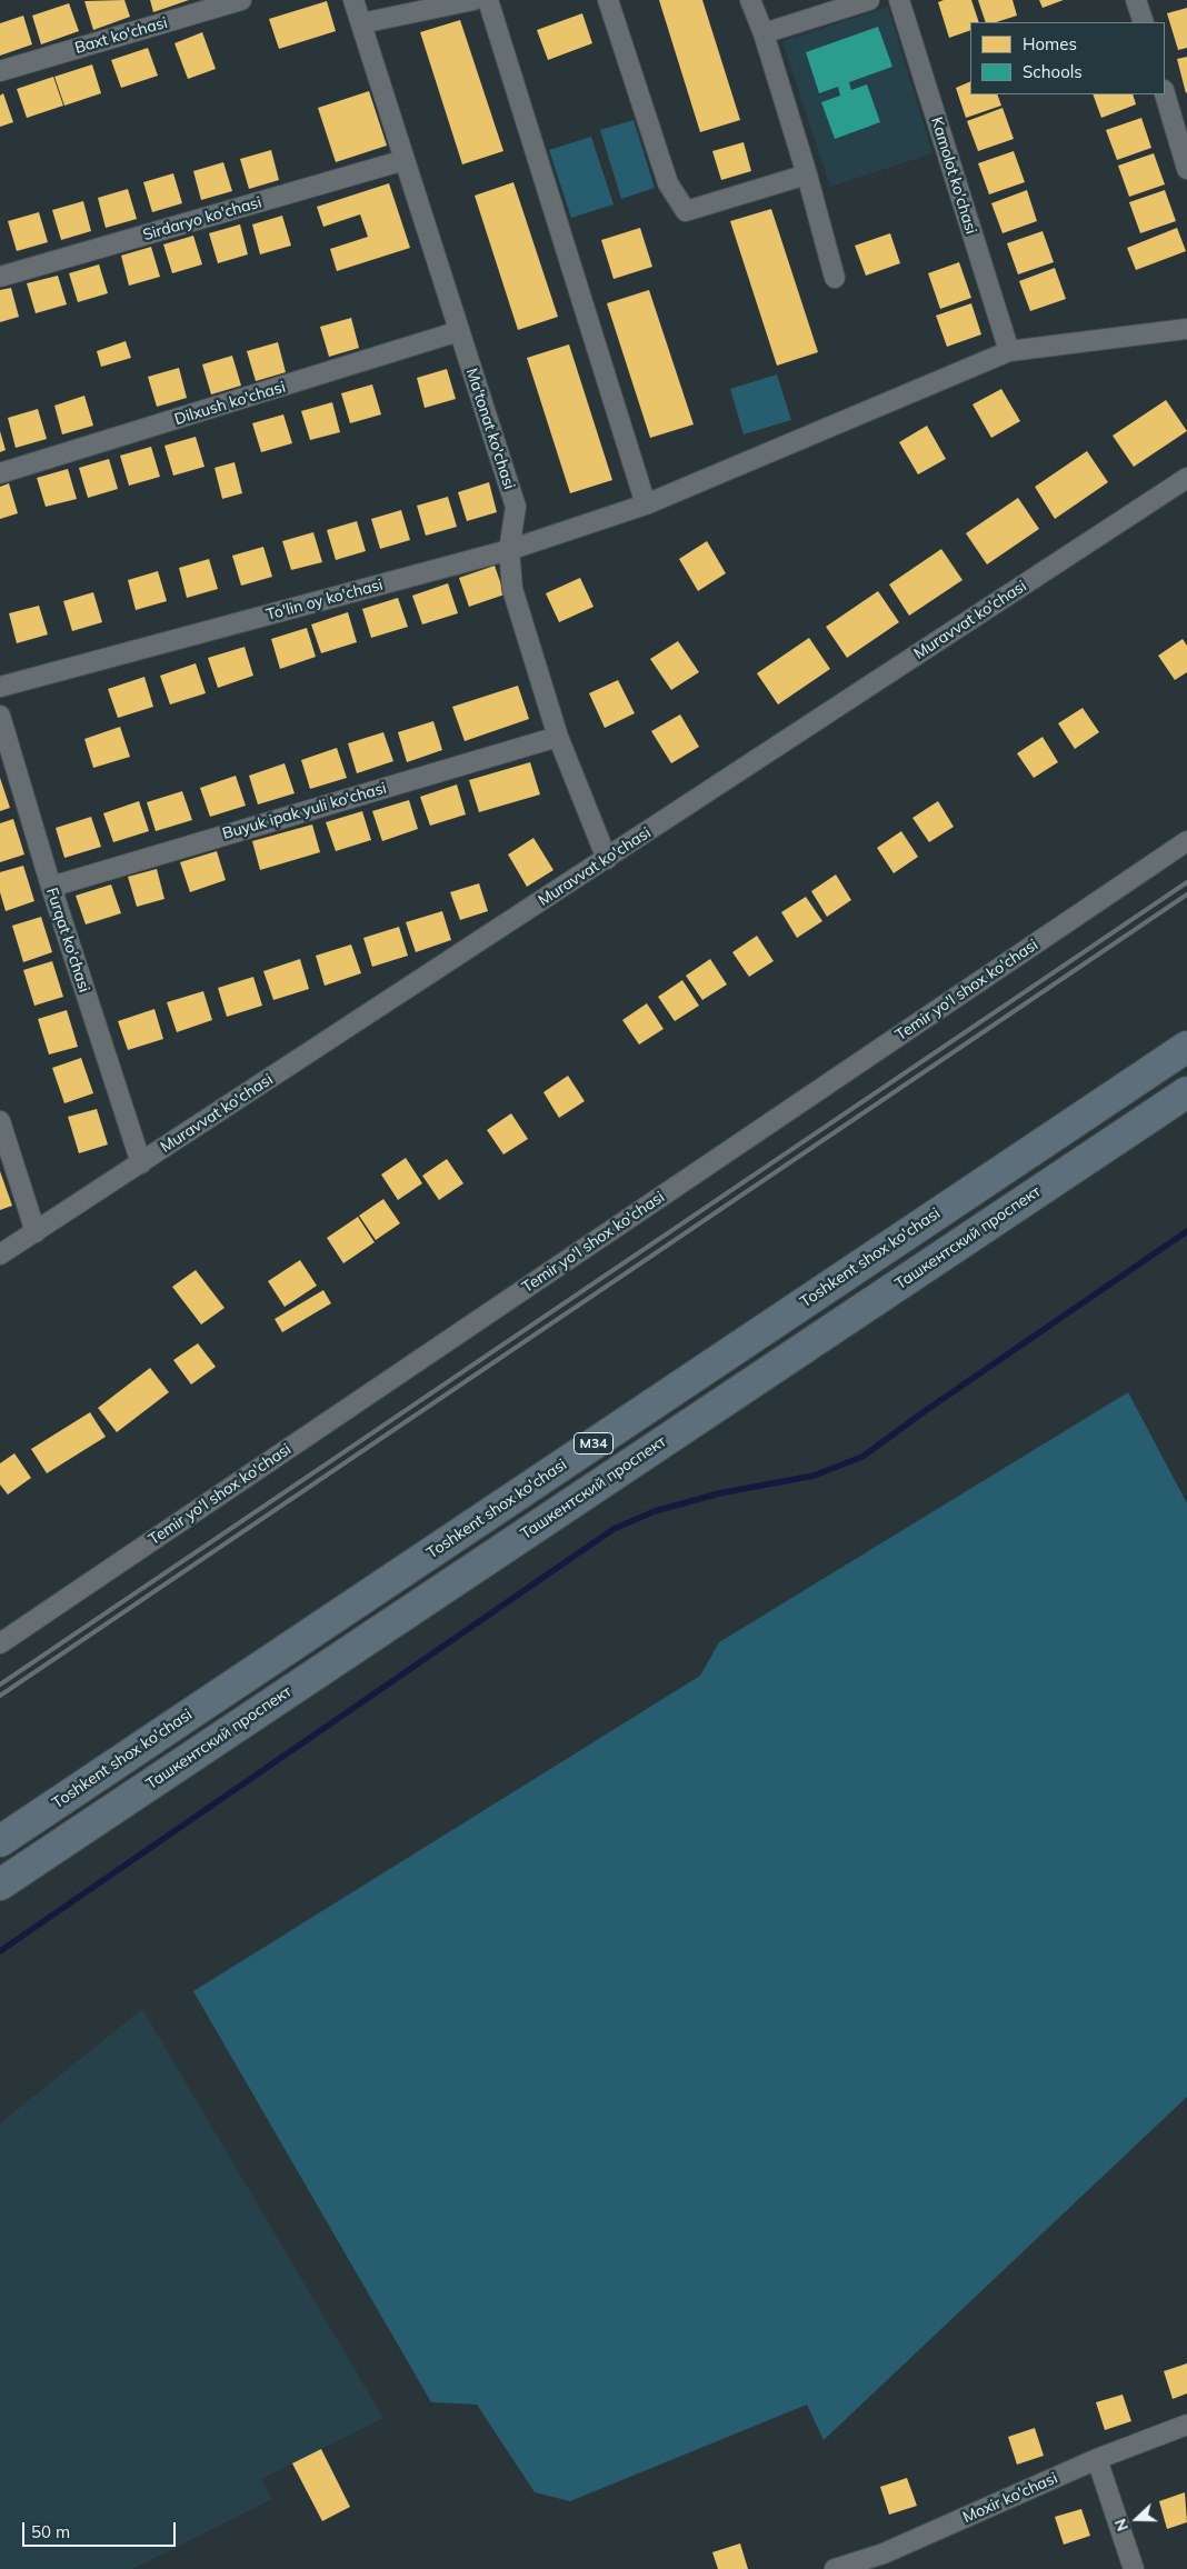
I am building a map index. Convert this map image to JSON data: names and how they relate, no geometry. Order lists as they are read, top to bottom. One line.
{"streets":{"highway":["Ташкентский проспект","Toshkent shox ko'chasi","M34"],"street":["Baxt ko'chasi","Kamolot ko'chasi","Sirdaryo ko'chasi","Dilxush ko'chasi","Ma'tonat ko'chasi","To'lin oy ko'chasi","Muravvat ko'chasi","Buyuk ipak yuli ko'chasi","Furqat ko'chasi","Temir yo'l shox ko'chasi","Moxir ko'chasi"]},"crossings":[["Kamolot ko'chasi","To'lin oy ko'chasi"],["Sirdaryo ko'chasi","Ma'tonat ko'chasi"],["Dilxush ko'chasi","Ma'tonat ko'chasi"],["Ma'tonat ko'chasi","To'lin oy ko'chasi"],["Ma'tonat ko'chasi","Muravvat ko'chasi"],["Ma'tonat ko'chasi","Buyuk ipak yuli ko'chasi"],["Muravvat ko'chasi","Furqat ko'chasi"],["Buyuk ipak yuli ko'chasi","Furqat ko'chasi"]],"legend":["Homes","Schools"],"scale_bar":"50 m","north":"left"}
